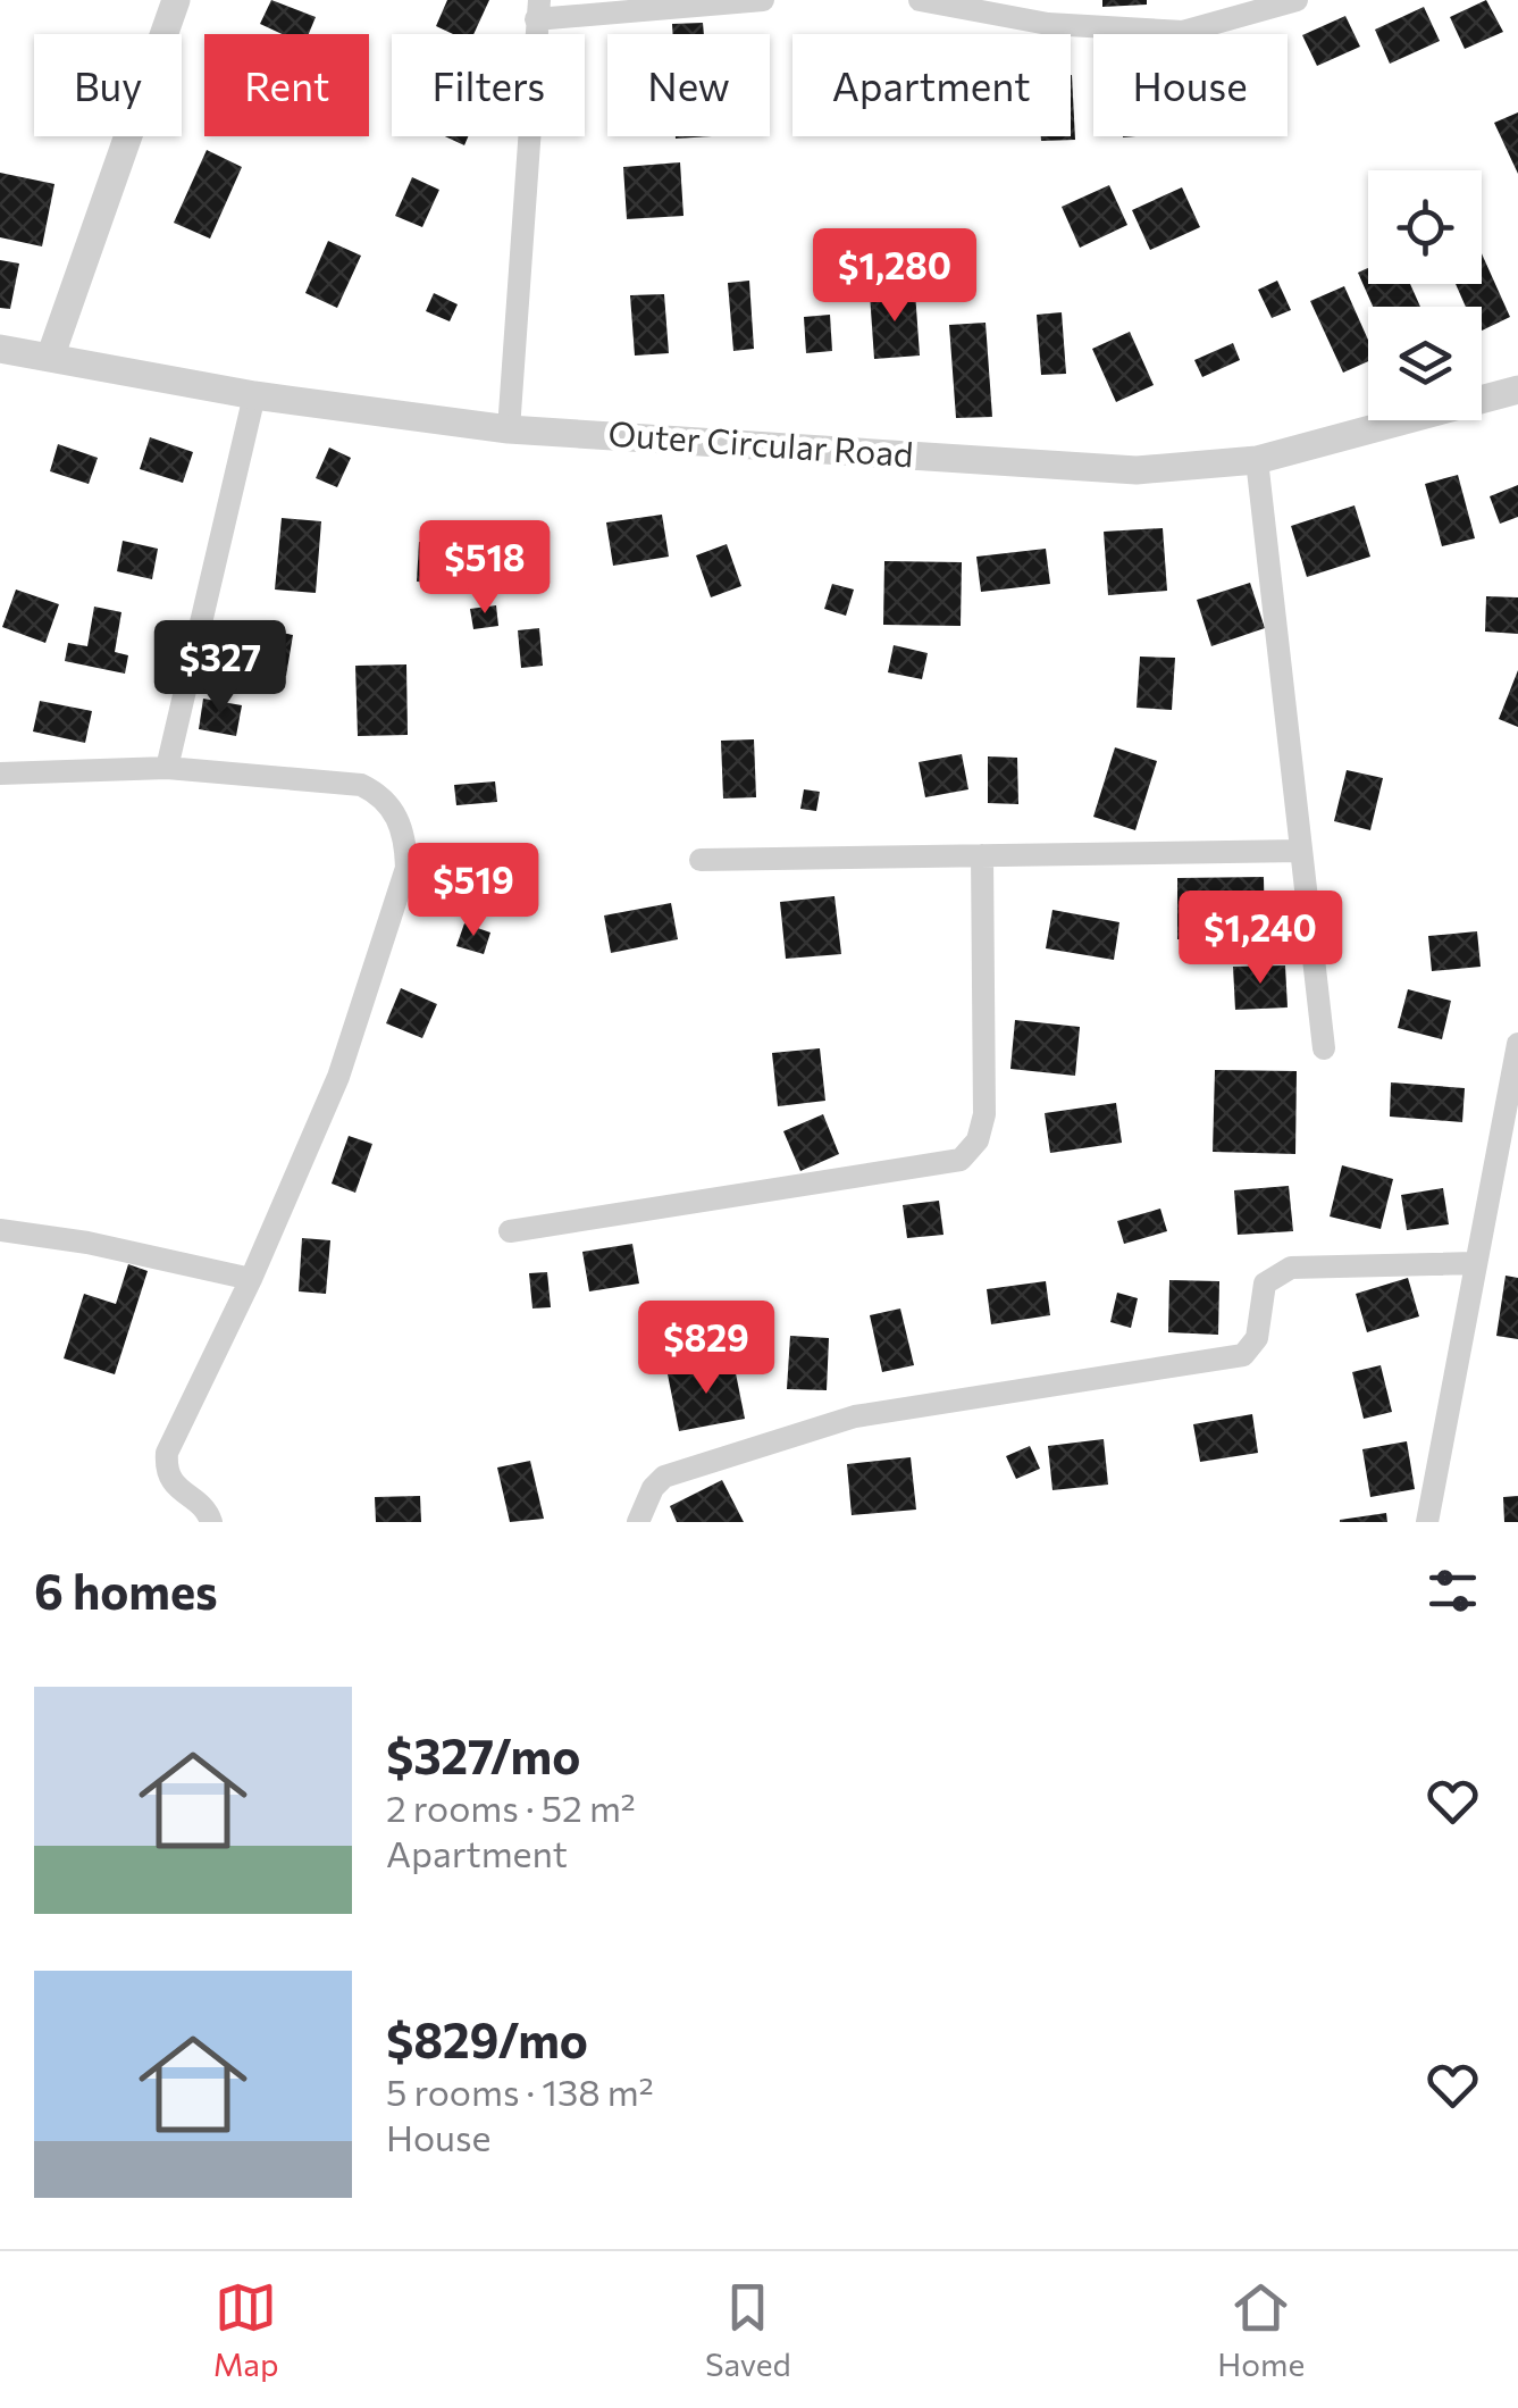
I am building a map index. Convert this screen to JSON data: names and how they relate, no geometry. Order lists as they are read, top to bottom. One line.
{"streets":{"street":["Outer Circular Road"]},"page":{"chip":["Buy","Rent","Filters","New","Apartment","House"],"price":["$1,280","$518","$327","$519","$1,240","$829"],"heading":"6 homes","list":[{"name":"$327/mo","note":"2 rooms · 52 m² · Apartment"},{"name":"$829/mo","note":"5 rooms · 138 m² · House"}],"tabs":["Map","Saved","Home"]}}
